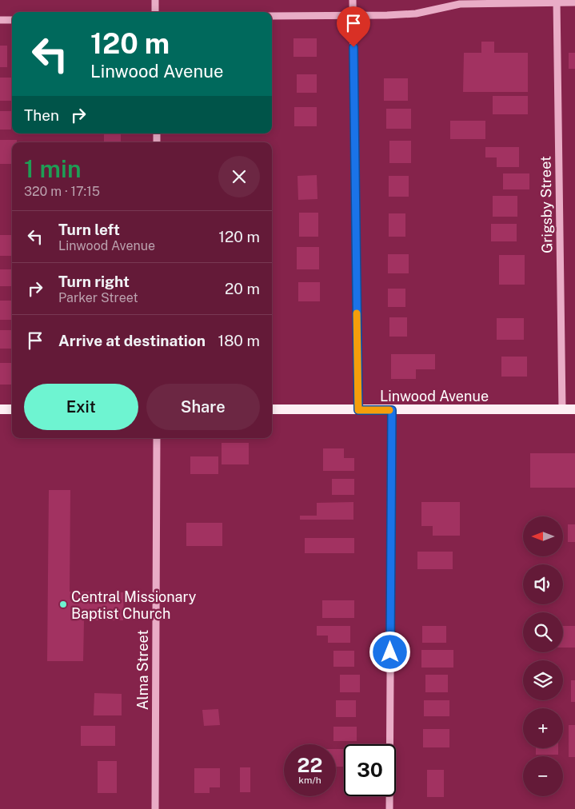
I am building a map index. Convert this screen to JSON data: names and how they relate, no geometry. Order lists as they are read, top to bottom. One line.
{"streets":{"main road":["Linwood Avenue"],"street":["Grigsby Street","Alma Street"]},"crossings":[["Grigsby Street","Linwood Avenue"]],"places":["Central Missionary Baptist Church"],"north":"left","page":{"turn":["120 m","Linwood Avenue"],"then":"Then","heading":["1 min","320 m · 17:15"],"list":[{"name":"Turn left","note":"Linwood Avenue","value":"120 m"},{"name":"Turn right","note":"Parker Street","value":"20 m"},{"name":"Arrive at destination","value":"180 m"}],"buttons":["Exit","Share"],"map_buttons":["+","−"],"speed":"22 km/h","limit":"30"}}
